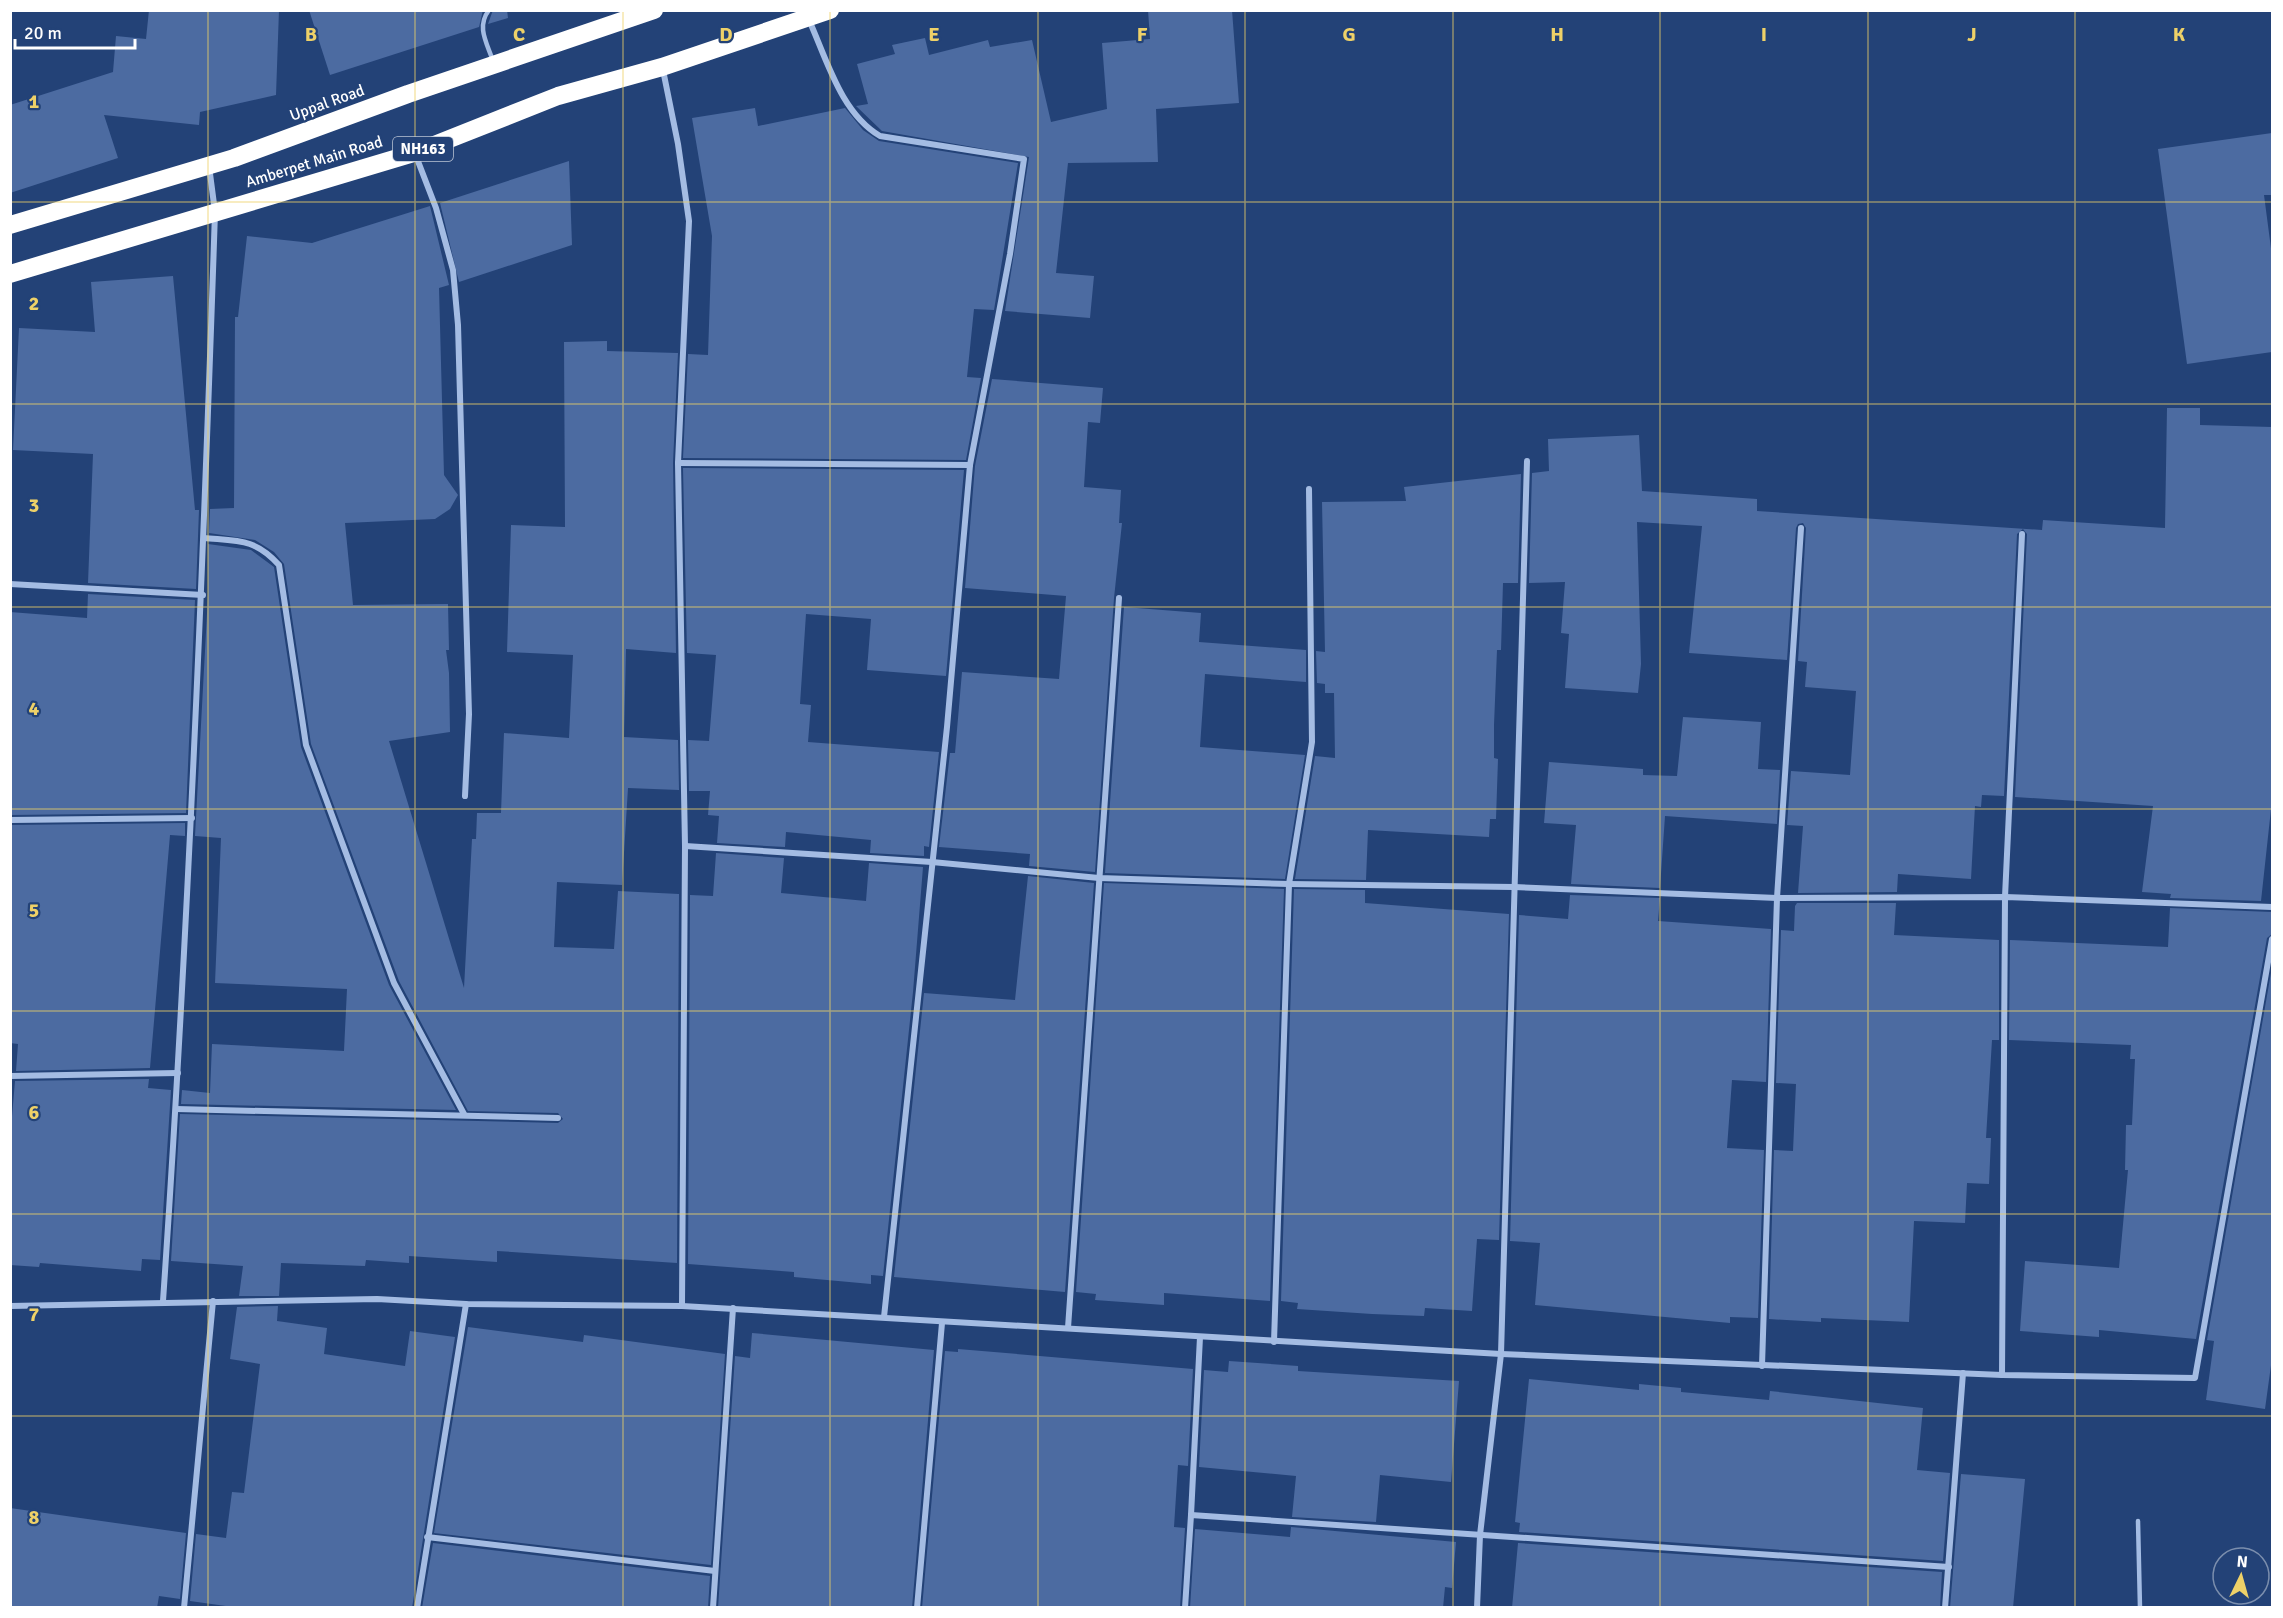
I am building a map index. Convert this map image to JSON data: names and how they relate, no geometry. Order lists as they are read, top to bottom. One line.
{"streets":{"highway":["Uppal Road","NH163","Amberpet Main Road"]},"scale_bar":"20 m","north":"top","grid":{"columns":["B","C","D","E","F","G","H","I","J","K"],"rows":["1","2","3","4","5","6","7","8"]}}
